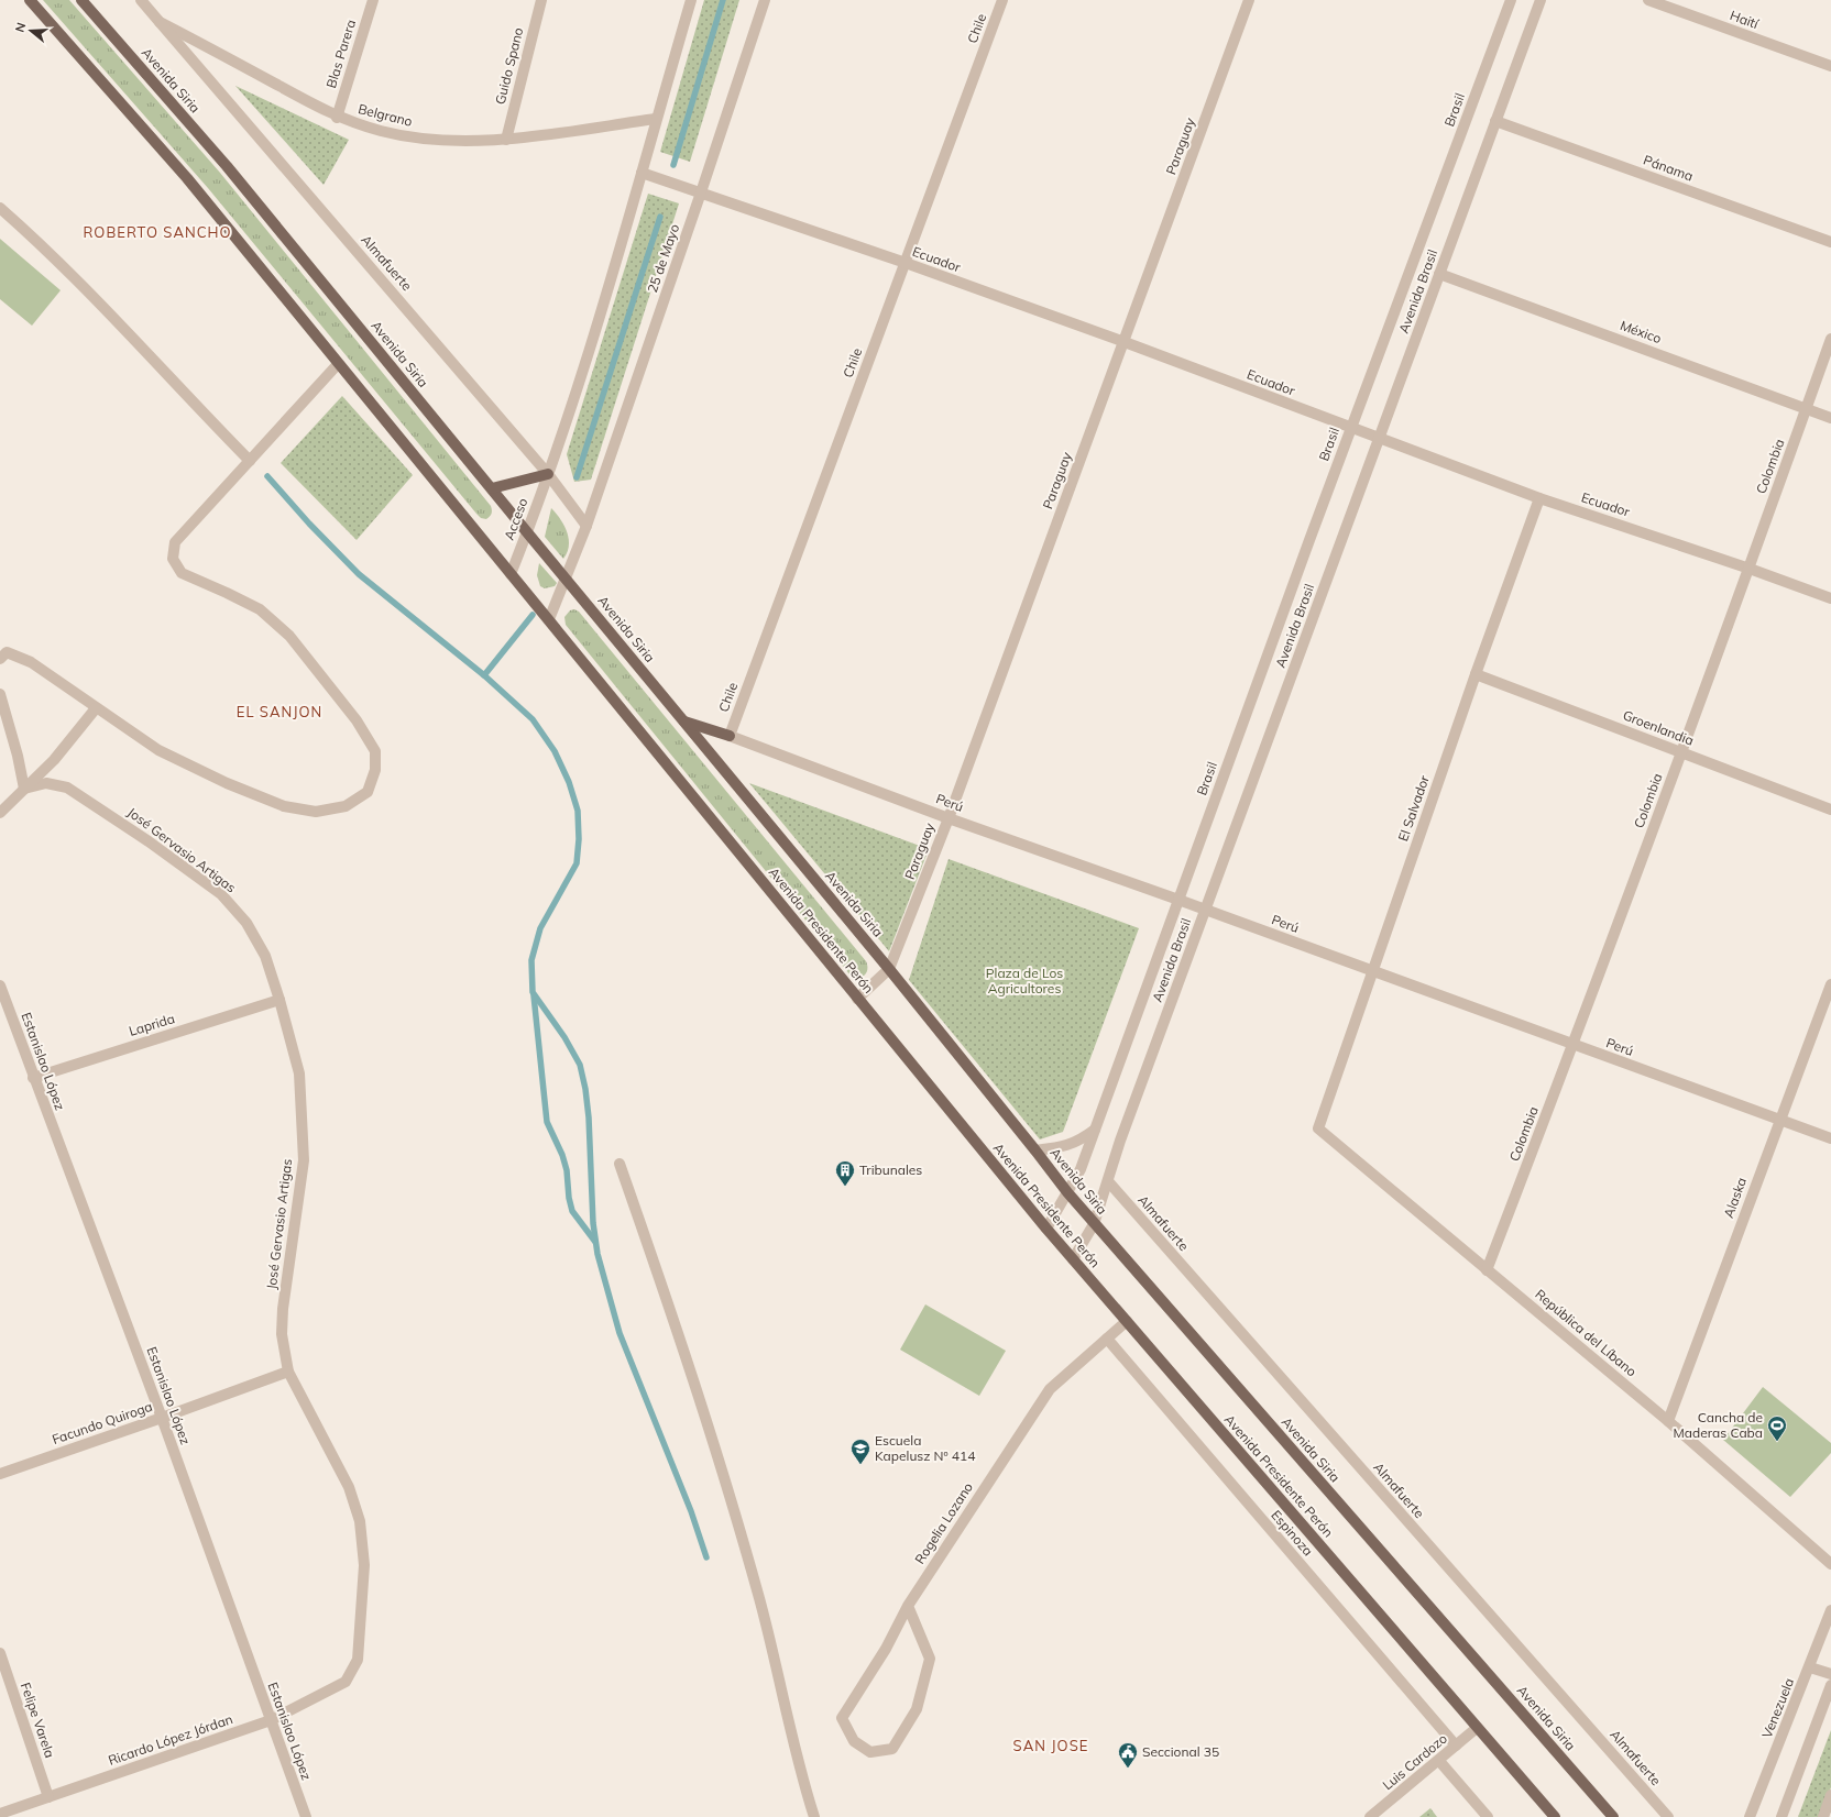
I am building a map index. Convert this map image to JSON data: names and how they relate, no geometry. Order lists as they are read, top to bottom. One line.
{"streets":{"main road":["Avenida Siria","Avenida Presidente Perón"],"street":["Haití","Chile","Blas Parera","Guido Spano","Brasil","Belgrano","Paraguay","Pánama","25 de Mayo","Ecuador","Almafuerte","Avenida Brasil","México","Colombia","Acceso","Groenlandia","Perú","El Salvador","José Gervasio Artigas","Laprida","Estanislao López","Alaska","República del Líbano","Facundo Quiroga","Rogelia Lozano","Espinoza","Venezuela","Felipe Varela","Ricardo López Jórdan","Luis Cardozo"]},"crossings":[["Chile","Ecuador"],["Chile","Perú"],["Blas Parera","Belgrano"],["Guido Spano","Belgrano"],["Avenida Siria","Paraguay"],["Avenida Siria","Avenida Brasil"],["Avenida Siria","Acceso"],["Brasil","Ecuador"],["Brasil","Avenida Brasil"],["Brasil","Perú"],["Belgrano","Almafuerte"],["Paraguay","Ecuador"],["Paraguay","Perú"],["Pánama","Avenida Brasil"],["25 de Mayo","Ecuador"],["25 de Mayo","Almafuerte"],["Ecuador","Avenida Brasil"],["Ecuador","Colombia"],["Ecuador","El Salvador"],["Almafuerte","Avenida Brasil"],["Almafuerte","Acceso"],["Avenida Brasil","México"],["Avenida Brasil","Perú"],["Avenida Brasil","Avenida Presidente Perón"],["México","Colombia"],["Colombia","Groenlandia"],["Colombia","Perú"],["Colombia","República del Líbano"],["Acceso","Avenida Presidente Perón"],["Groenlandia","El Salvador"],["Perú","El Salvador"],["Perú","Alaska"],["El Salvador","República del Líbano"],["José Gervasio Artigas","Laprida"],["José Gervasio Artigas","Facundo Quiroga"],["José Gervasio Artigas","Ricardo López Jórdan"],["Avenida Presidente Perón","Rogelia Lozano"],["Avenida Presidente Perón","Luis Cardozo"],["Laprida","Estanislao López"],["Estanislao López","Facundo Quiroga"],["Estanislao López","Ricardo López Jórdan"],["Alaska","República del Líbano"],["Rogelia Lozano","Espinoza"],["Espinoza","Luis Cardozo"],["Felipe Varela","Ricardo López Jórdan"]],"districts":["ROBERTO SANCHO","EL SANJON","SAN JOSE"],"parks":["Plaza de Los Agricultores"],"places":{"building":["Tribunales"],"sports":["Cancha de Maderas Caba"],"school or university":["Escuela Kapelusz Nº 414"],"public building":["Seccional 35"]},"north":"left"}
